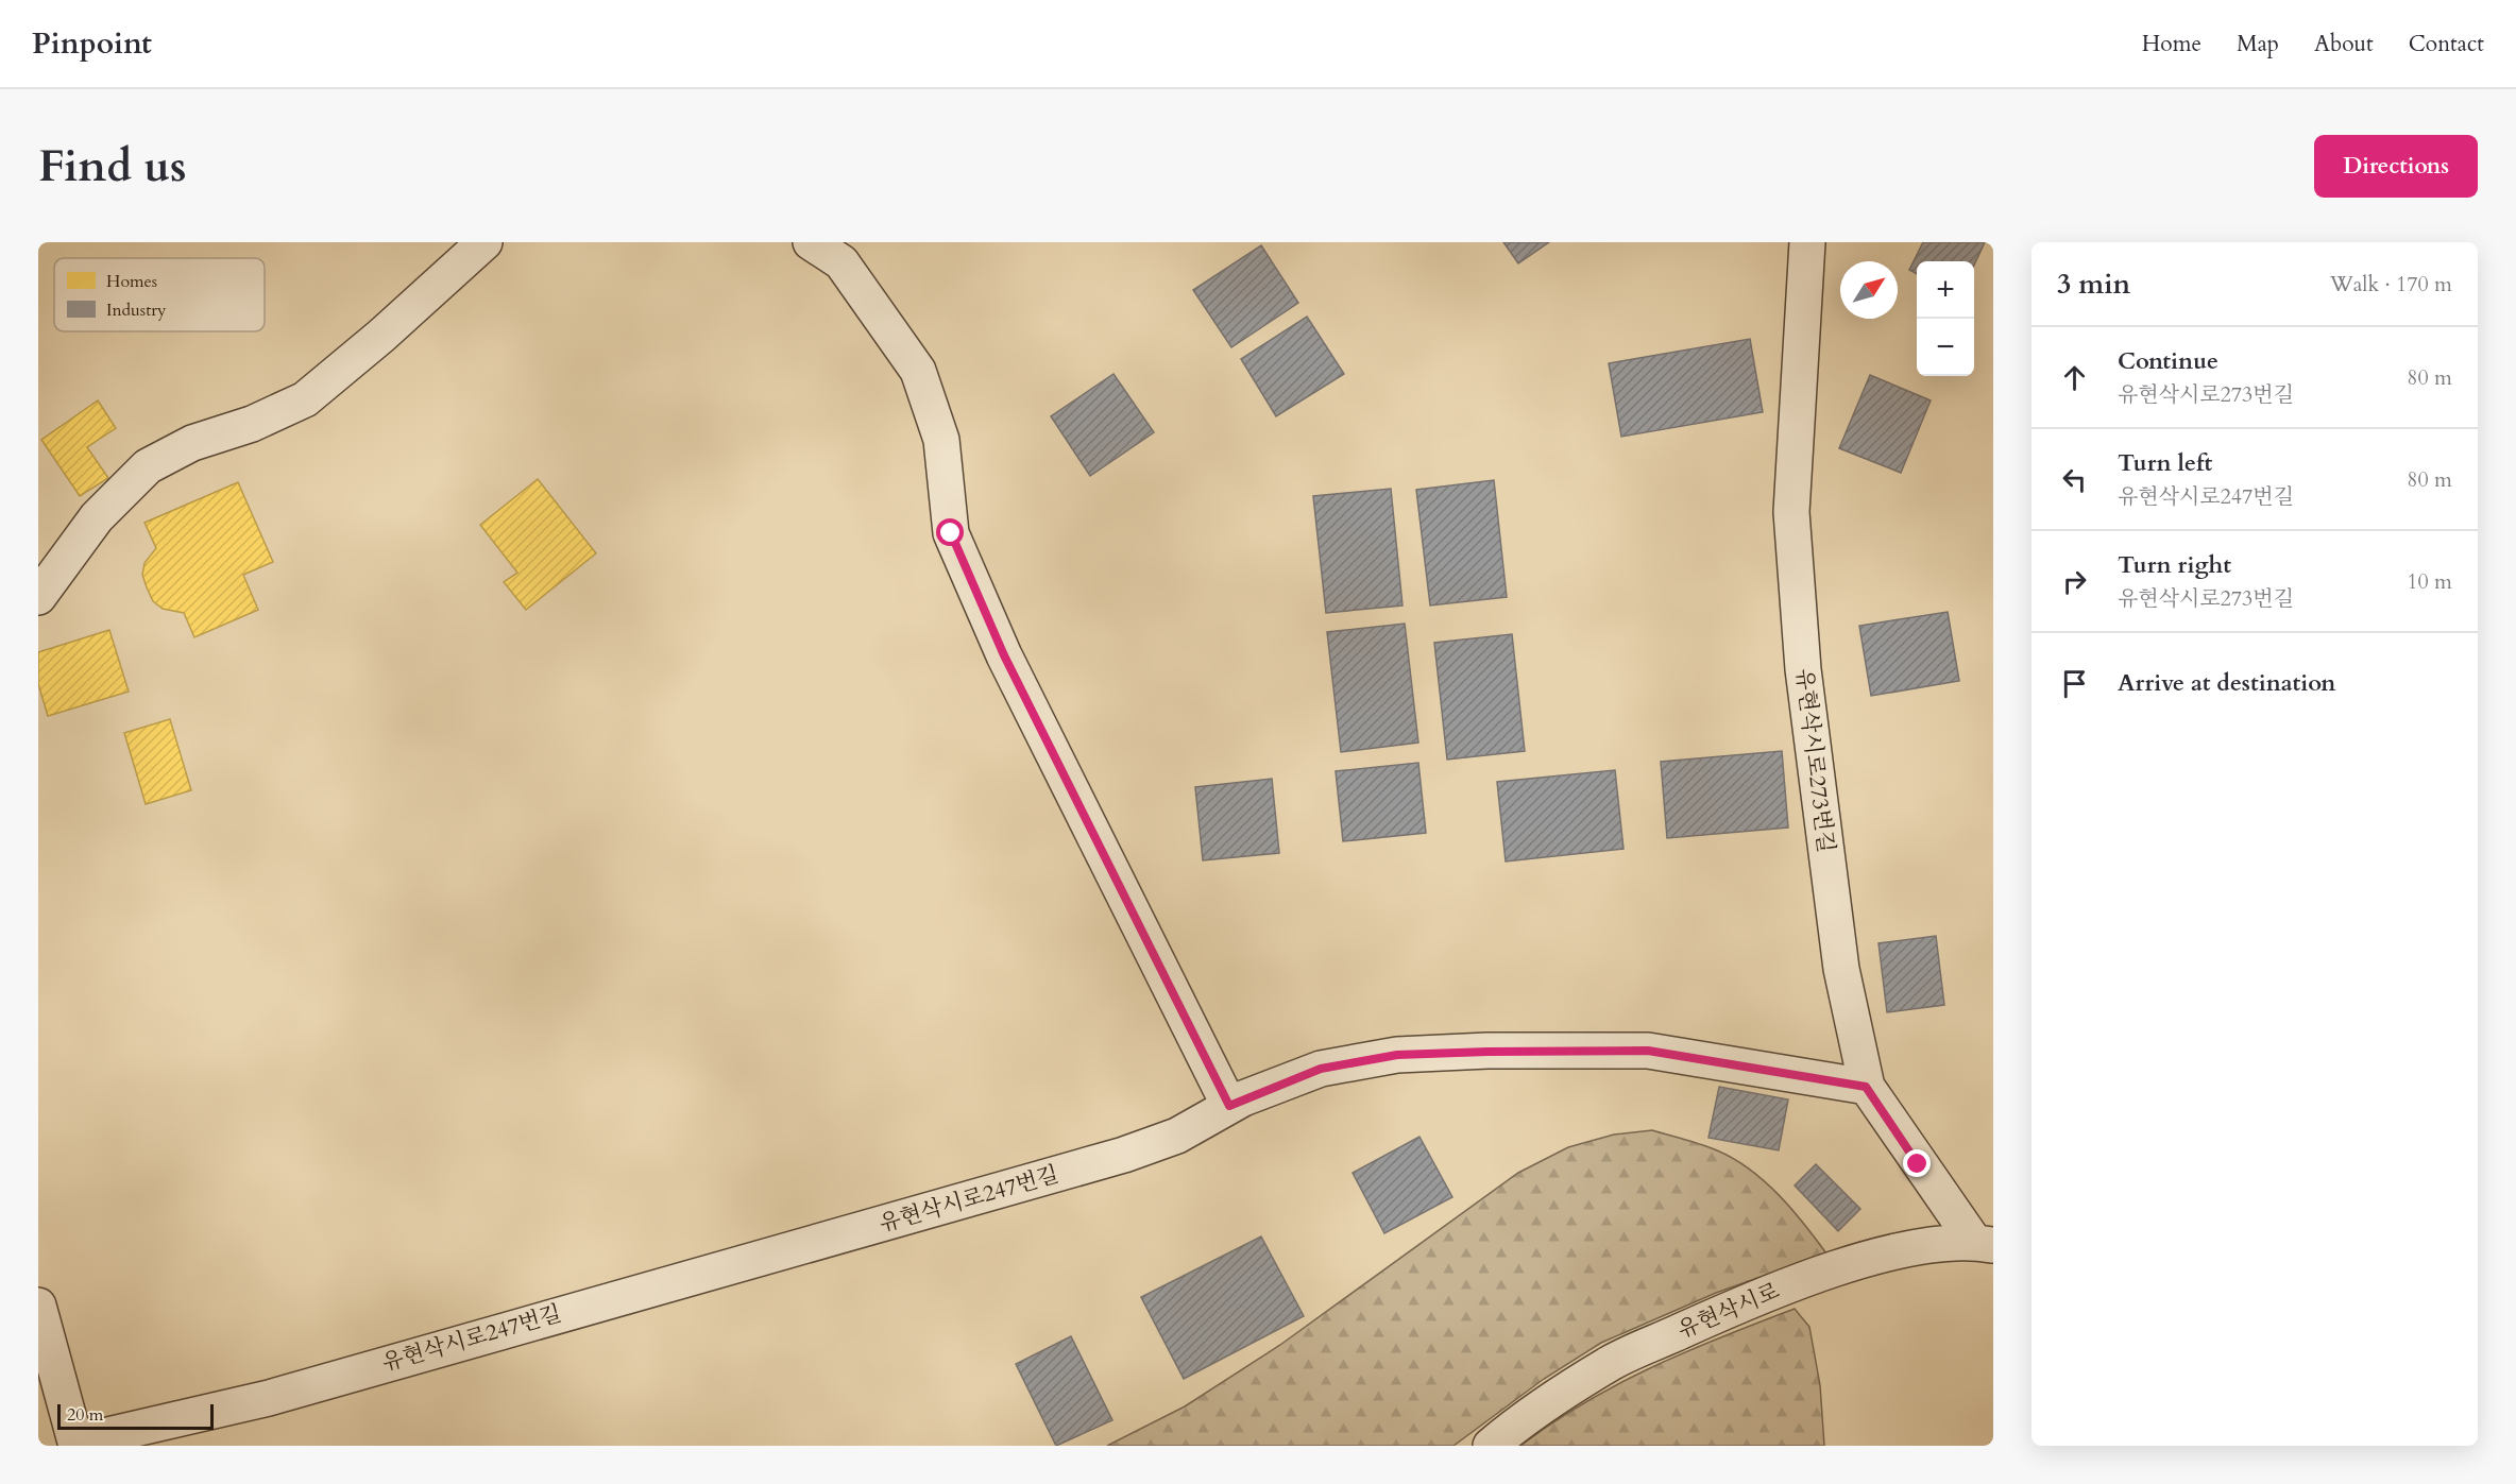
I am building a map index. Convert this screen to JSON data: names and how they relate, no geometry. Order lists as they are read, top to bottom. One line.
{"streets":{"street":["유현삭시로273번길","유현삭시로247번길","유현삭시로"]},"crossings":[["유현삭시로273번길","유현삭시로247번길"],["유현삭시로273번길","유현삭시로"]],"legend":["Homes","Industry"],"scale_bar":"20 m","north":"top right","page":{"header":"Pinpoint","nav":["Home","Map","About","Contact"],"buttons":"Directions","title":"Find us","heading":["3 min","Walk · 170 m"],"map_buttons":["+","−"],"list":[["Continue","유현삭시로273번길","80 m"],["Turn left","유현삭시로247번길","80 m"],["Turn right","유현삭시로273번길","10 m"],"Arrive at destination"],"scale":"20 m"}}
